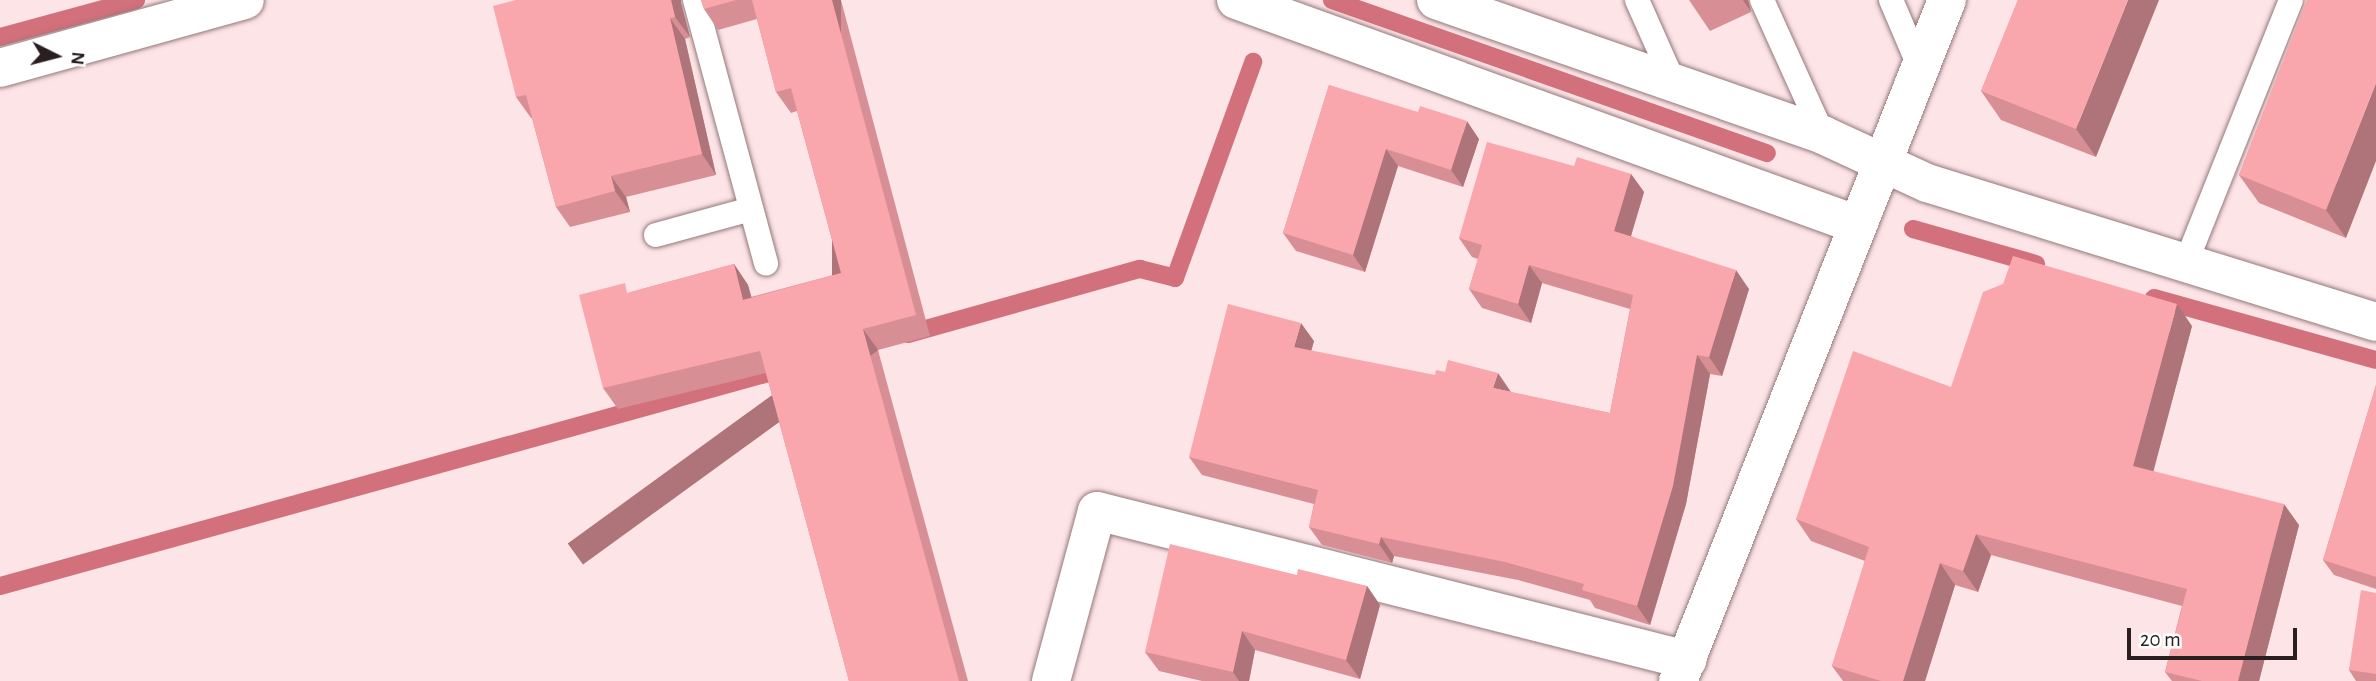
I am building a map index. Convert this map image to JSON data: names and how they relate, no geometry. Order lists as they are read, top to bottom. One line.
{"scale_bar":"20 m","north":"right"}
